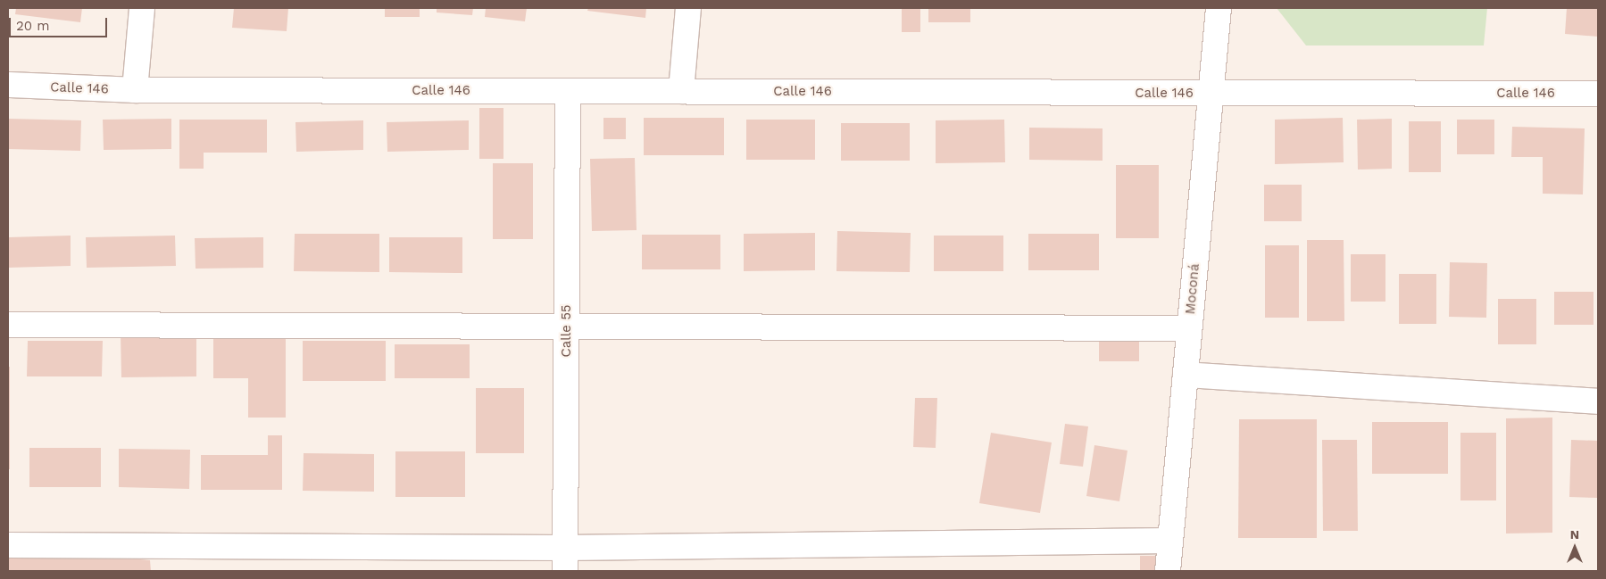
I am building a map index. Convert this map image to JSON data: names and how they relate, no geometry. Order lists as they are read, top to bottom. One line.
{"streets":{"street":["Calle 146","Moconá","Calle 55"]},"crossings":[["Calle 146","Moconá"],["Calle 146","Calle 55"]],"scale_bar":"20 m","north":"top"}
